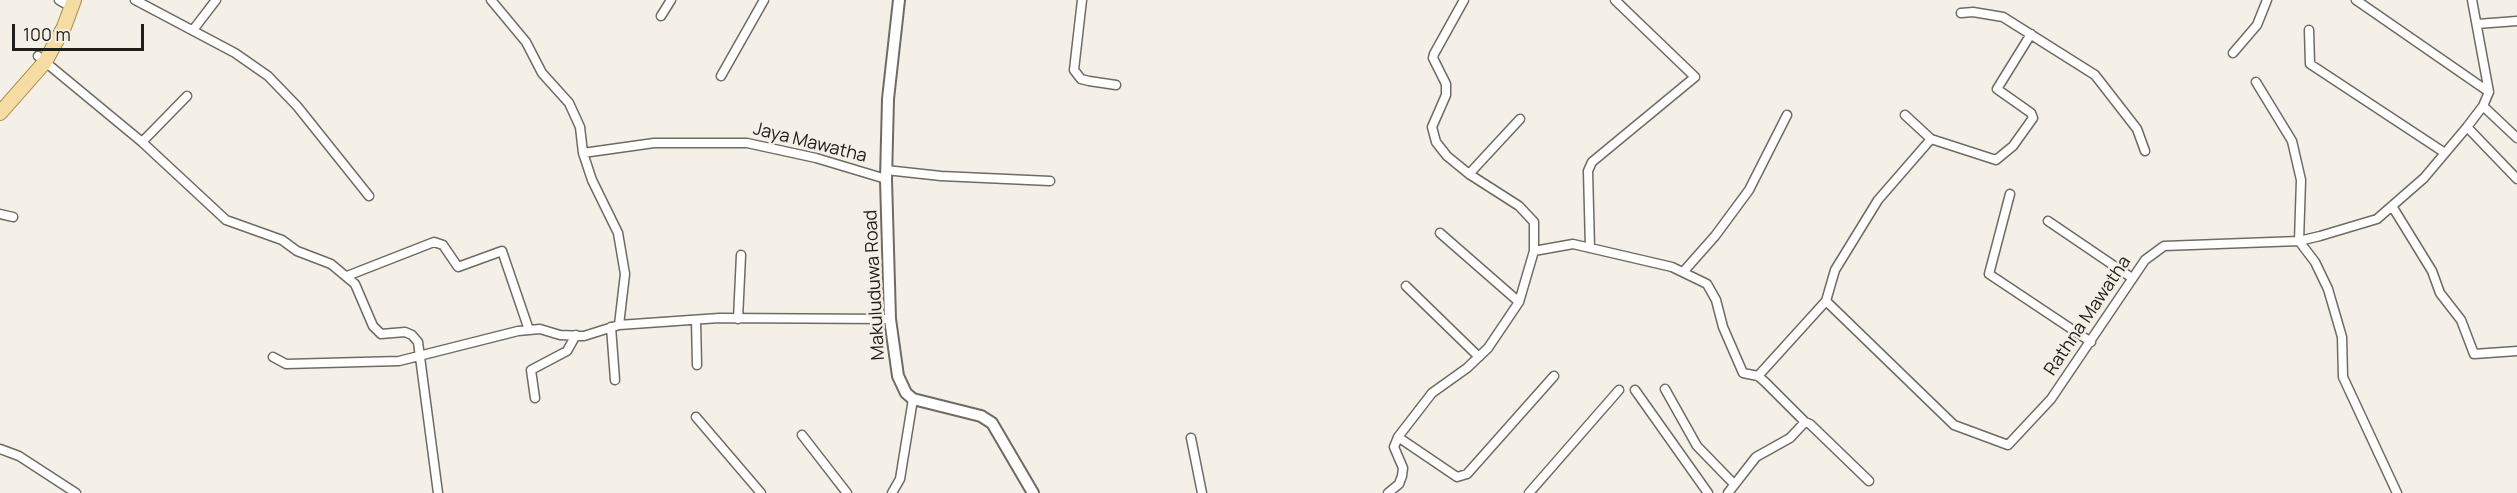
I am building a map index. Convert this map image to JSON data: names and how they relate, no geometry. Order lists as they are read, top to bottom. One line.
{"streets":{"street":["Jaya Mawatha","Makuluduwa Road","Rathna Mawatha"]},"crossings":[["Jaya Mawatha","Makuluduwa Road"]],"scale_bar":"100 m"}
